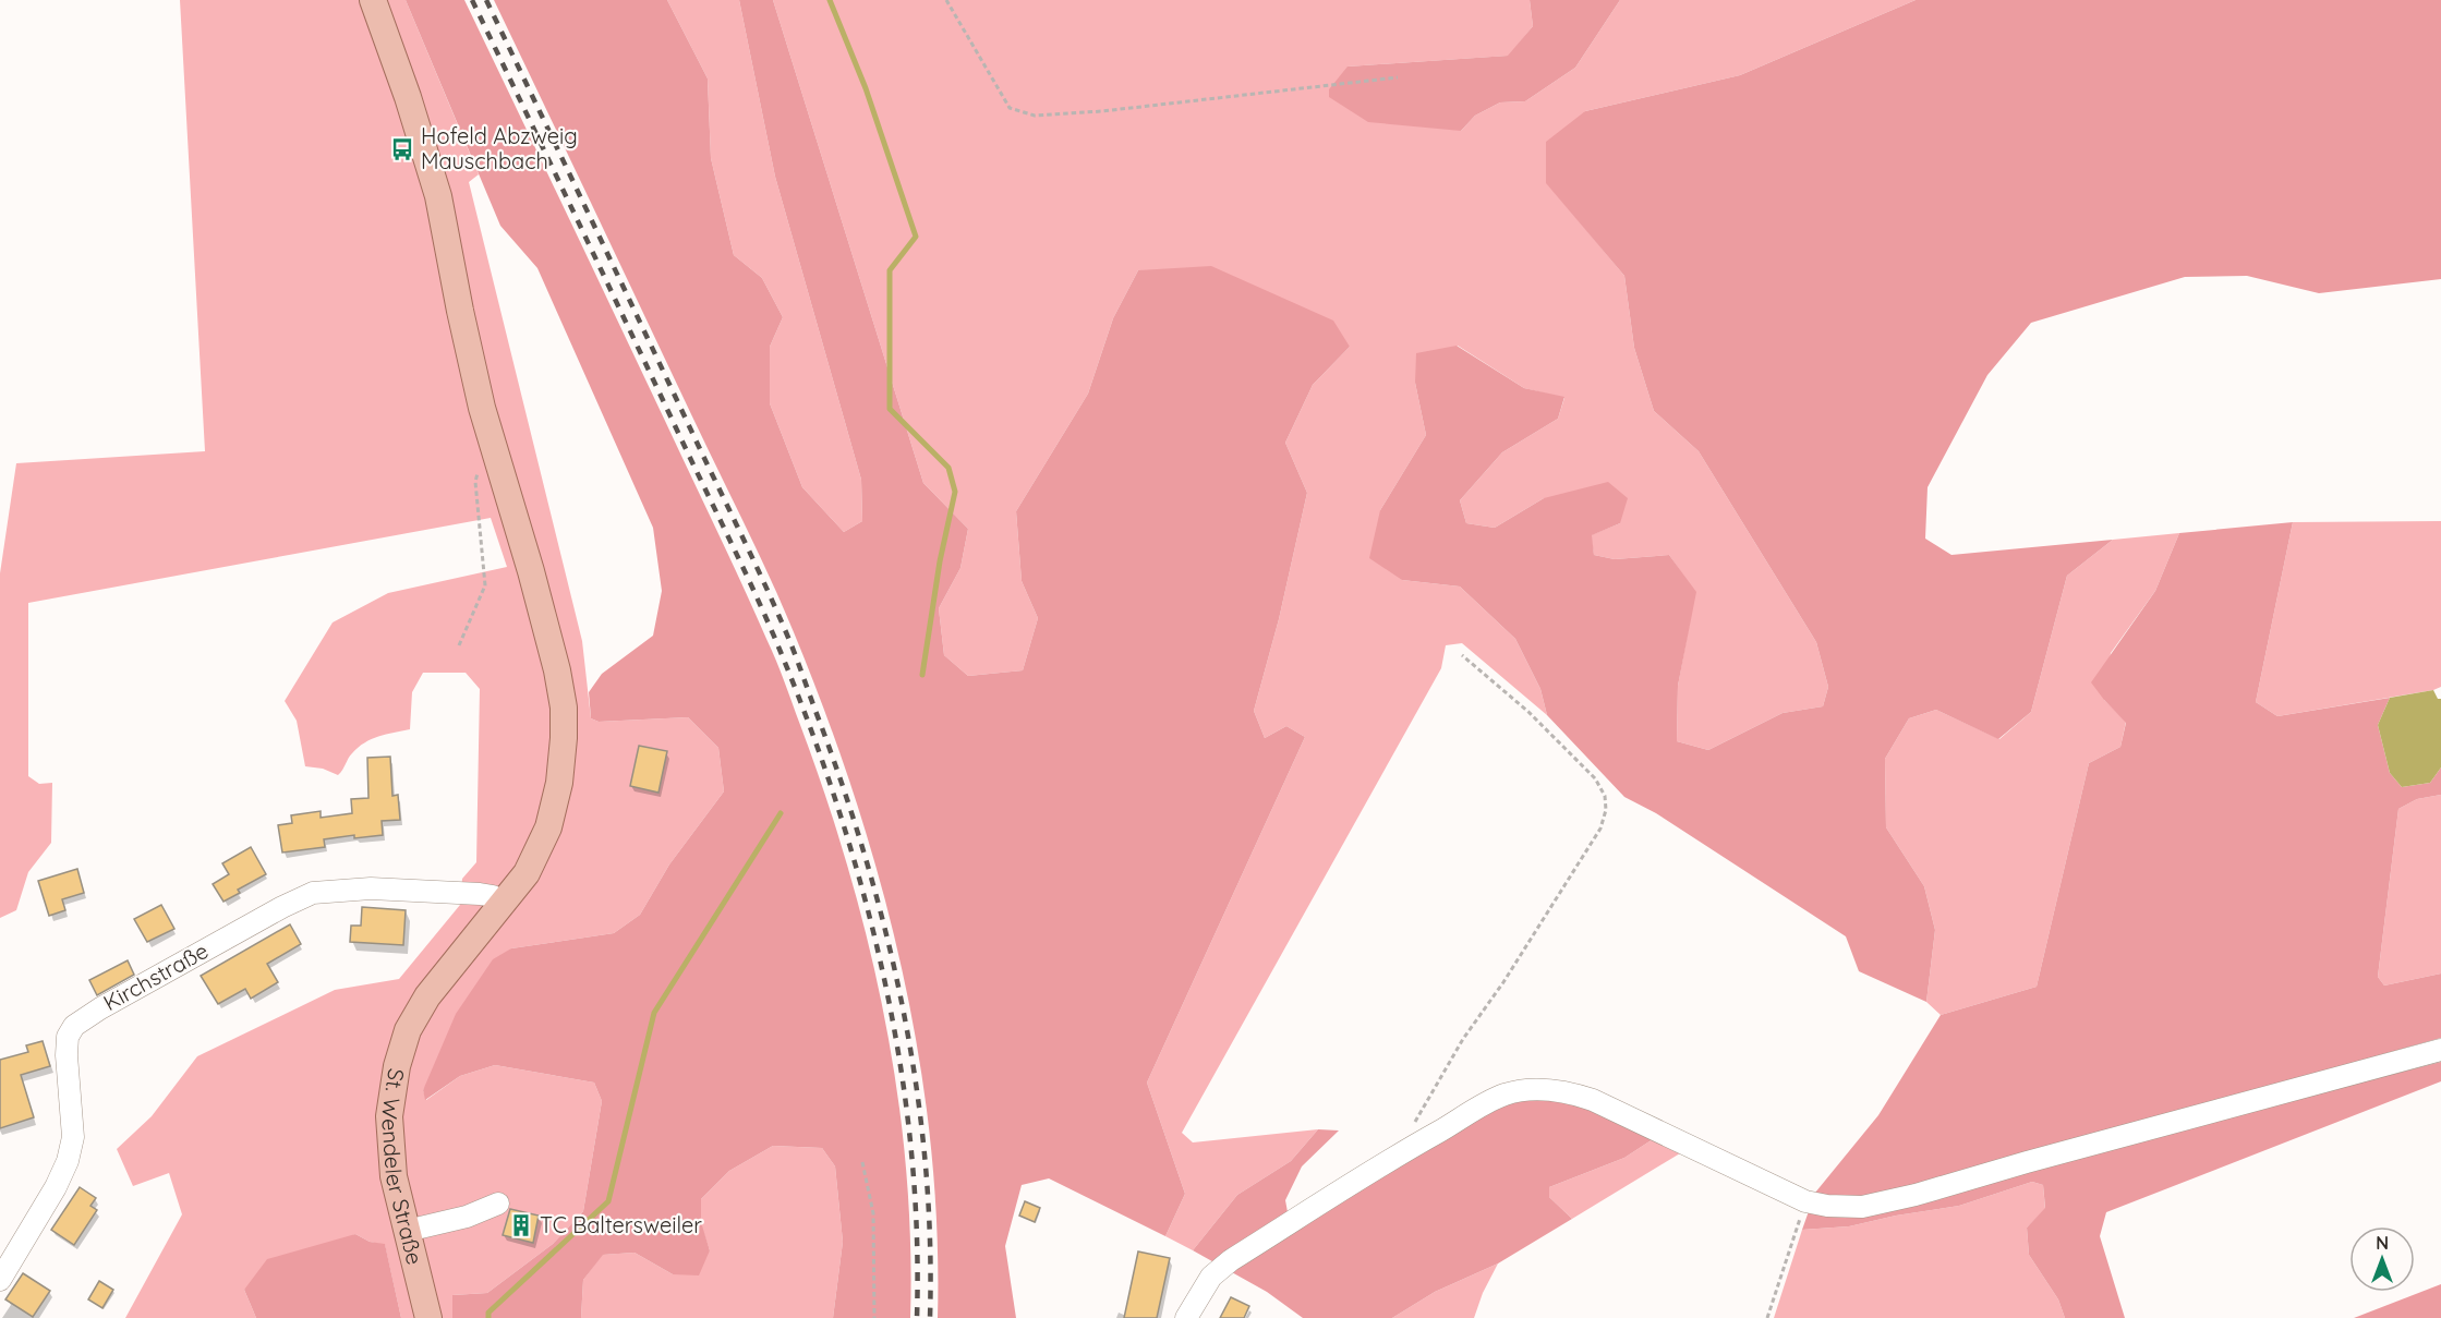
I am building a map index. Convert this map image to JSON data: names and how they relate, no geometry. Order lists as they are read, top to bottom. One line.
{"streets":{"main road":["St. Wendeler Straße"],"street":["Kirchstraße"]},"crossings":[["Kirchstraße","St. Wendeler Straße"]],"places":{"bus stop":["Hofeld Abzweig Mauschbach"],"building":["TC Baltersweiler"]},"north":"top"}
